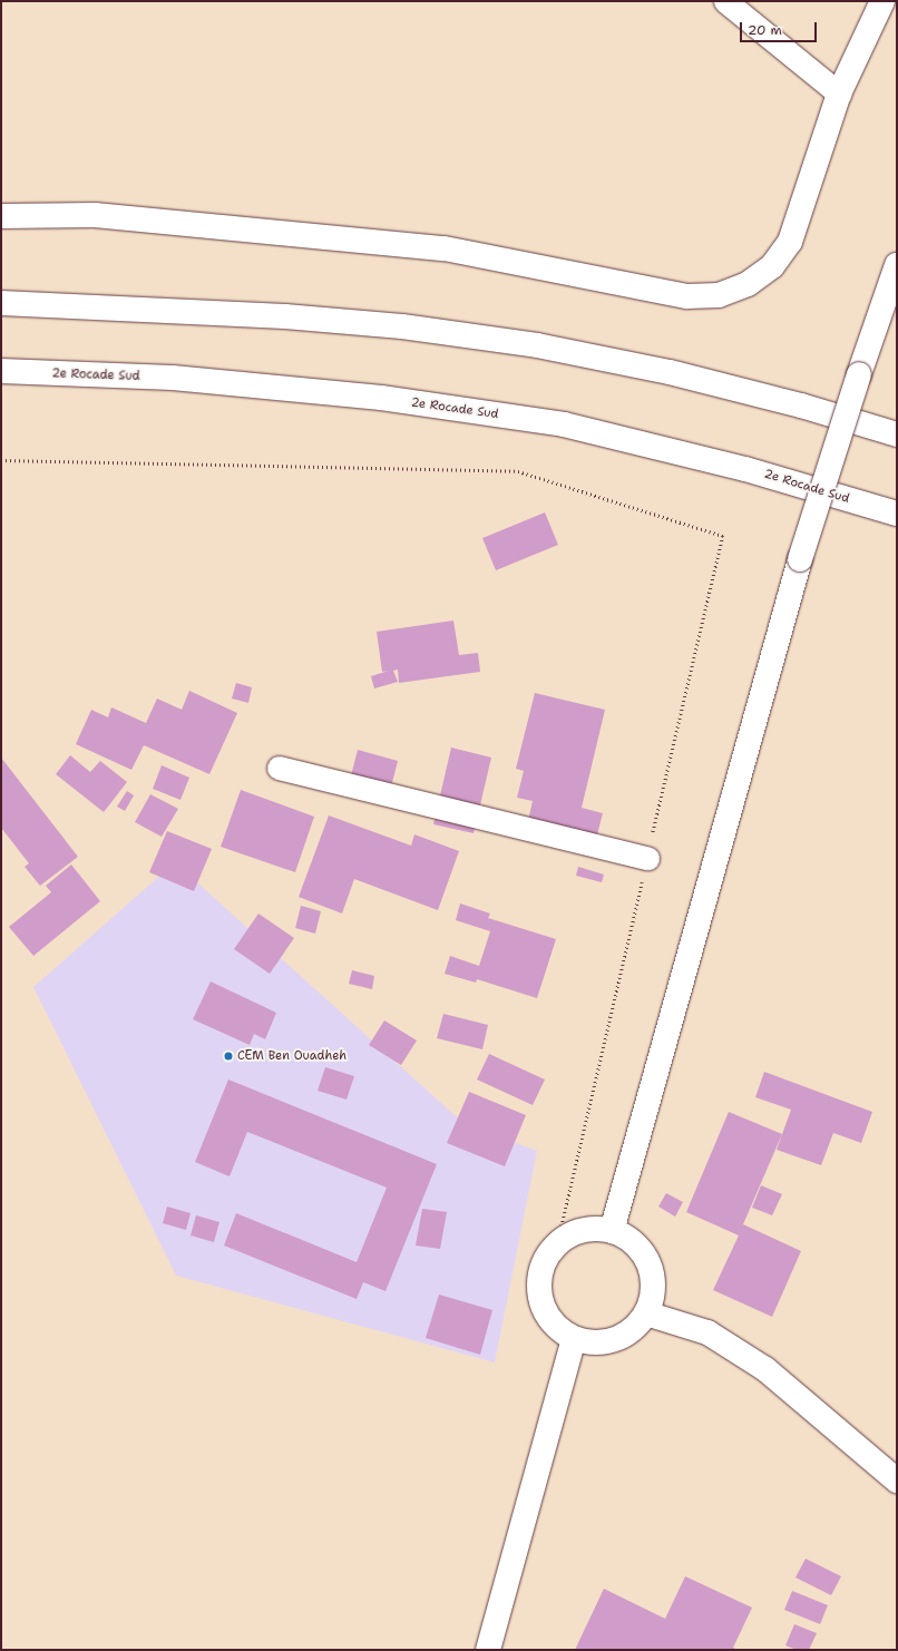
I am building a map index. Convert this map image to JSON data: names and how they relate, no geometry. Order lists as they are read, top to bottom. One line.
{"streets":{"main road":["2e Rocade Sud"]},"places":["CEM Ben Ouadheh"],"scale_bar":"20 m"}
